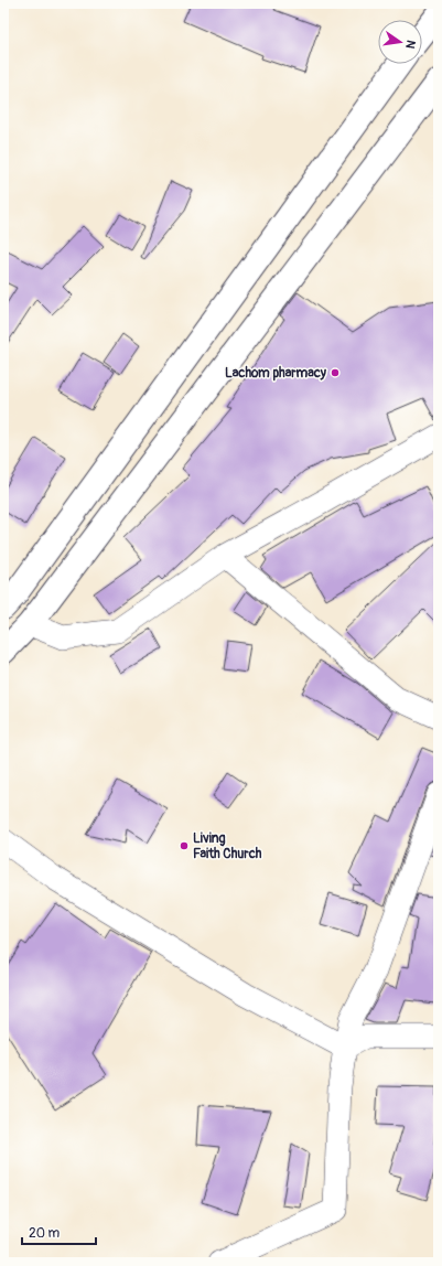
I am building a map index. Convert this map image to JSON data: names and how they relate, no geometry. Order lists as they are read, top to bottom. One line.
{"places":["Lachom pharmacy","Living Faith Church"],"scale_bar":"20 m","north":"right"}
